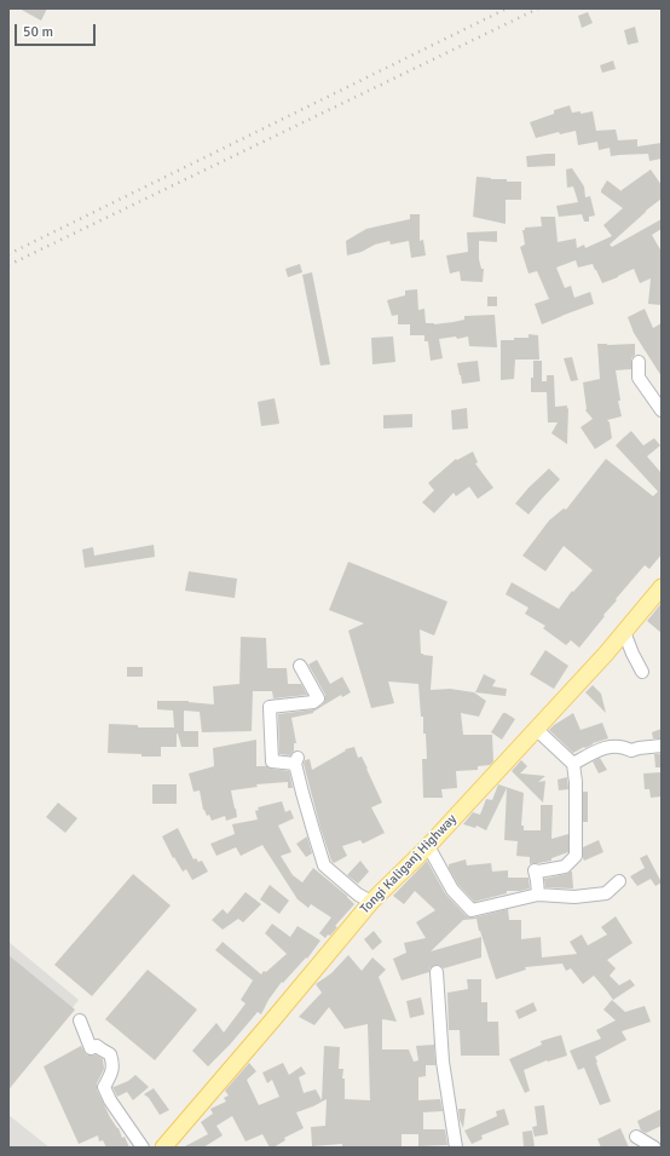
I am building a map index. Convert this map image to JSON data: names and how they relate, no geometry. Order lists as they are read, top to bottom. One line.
{"streets":{"main road":["Tongi Kaliganj Highway"]},"scale_bar":"50 m"}
